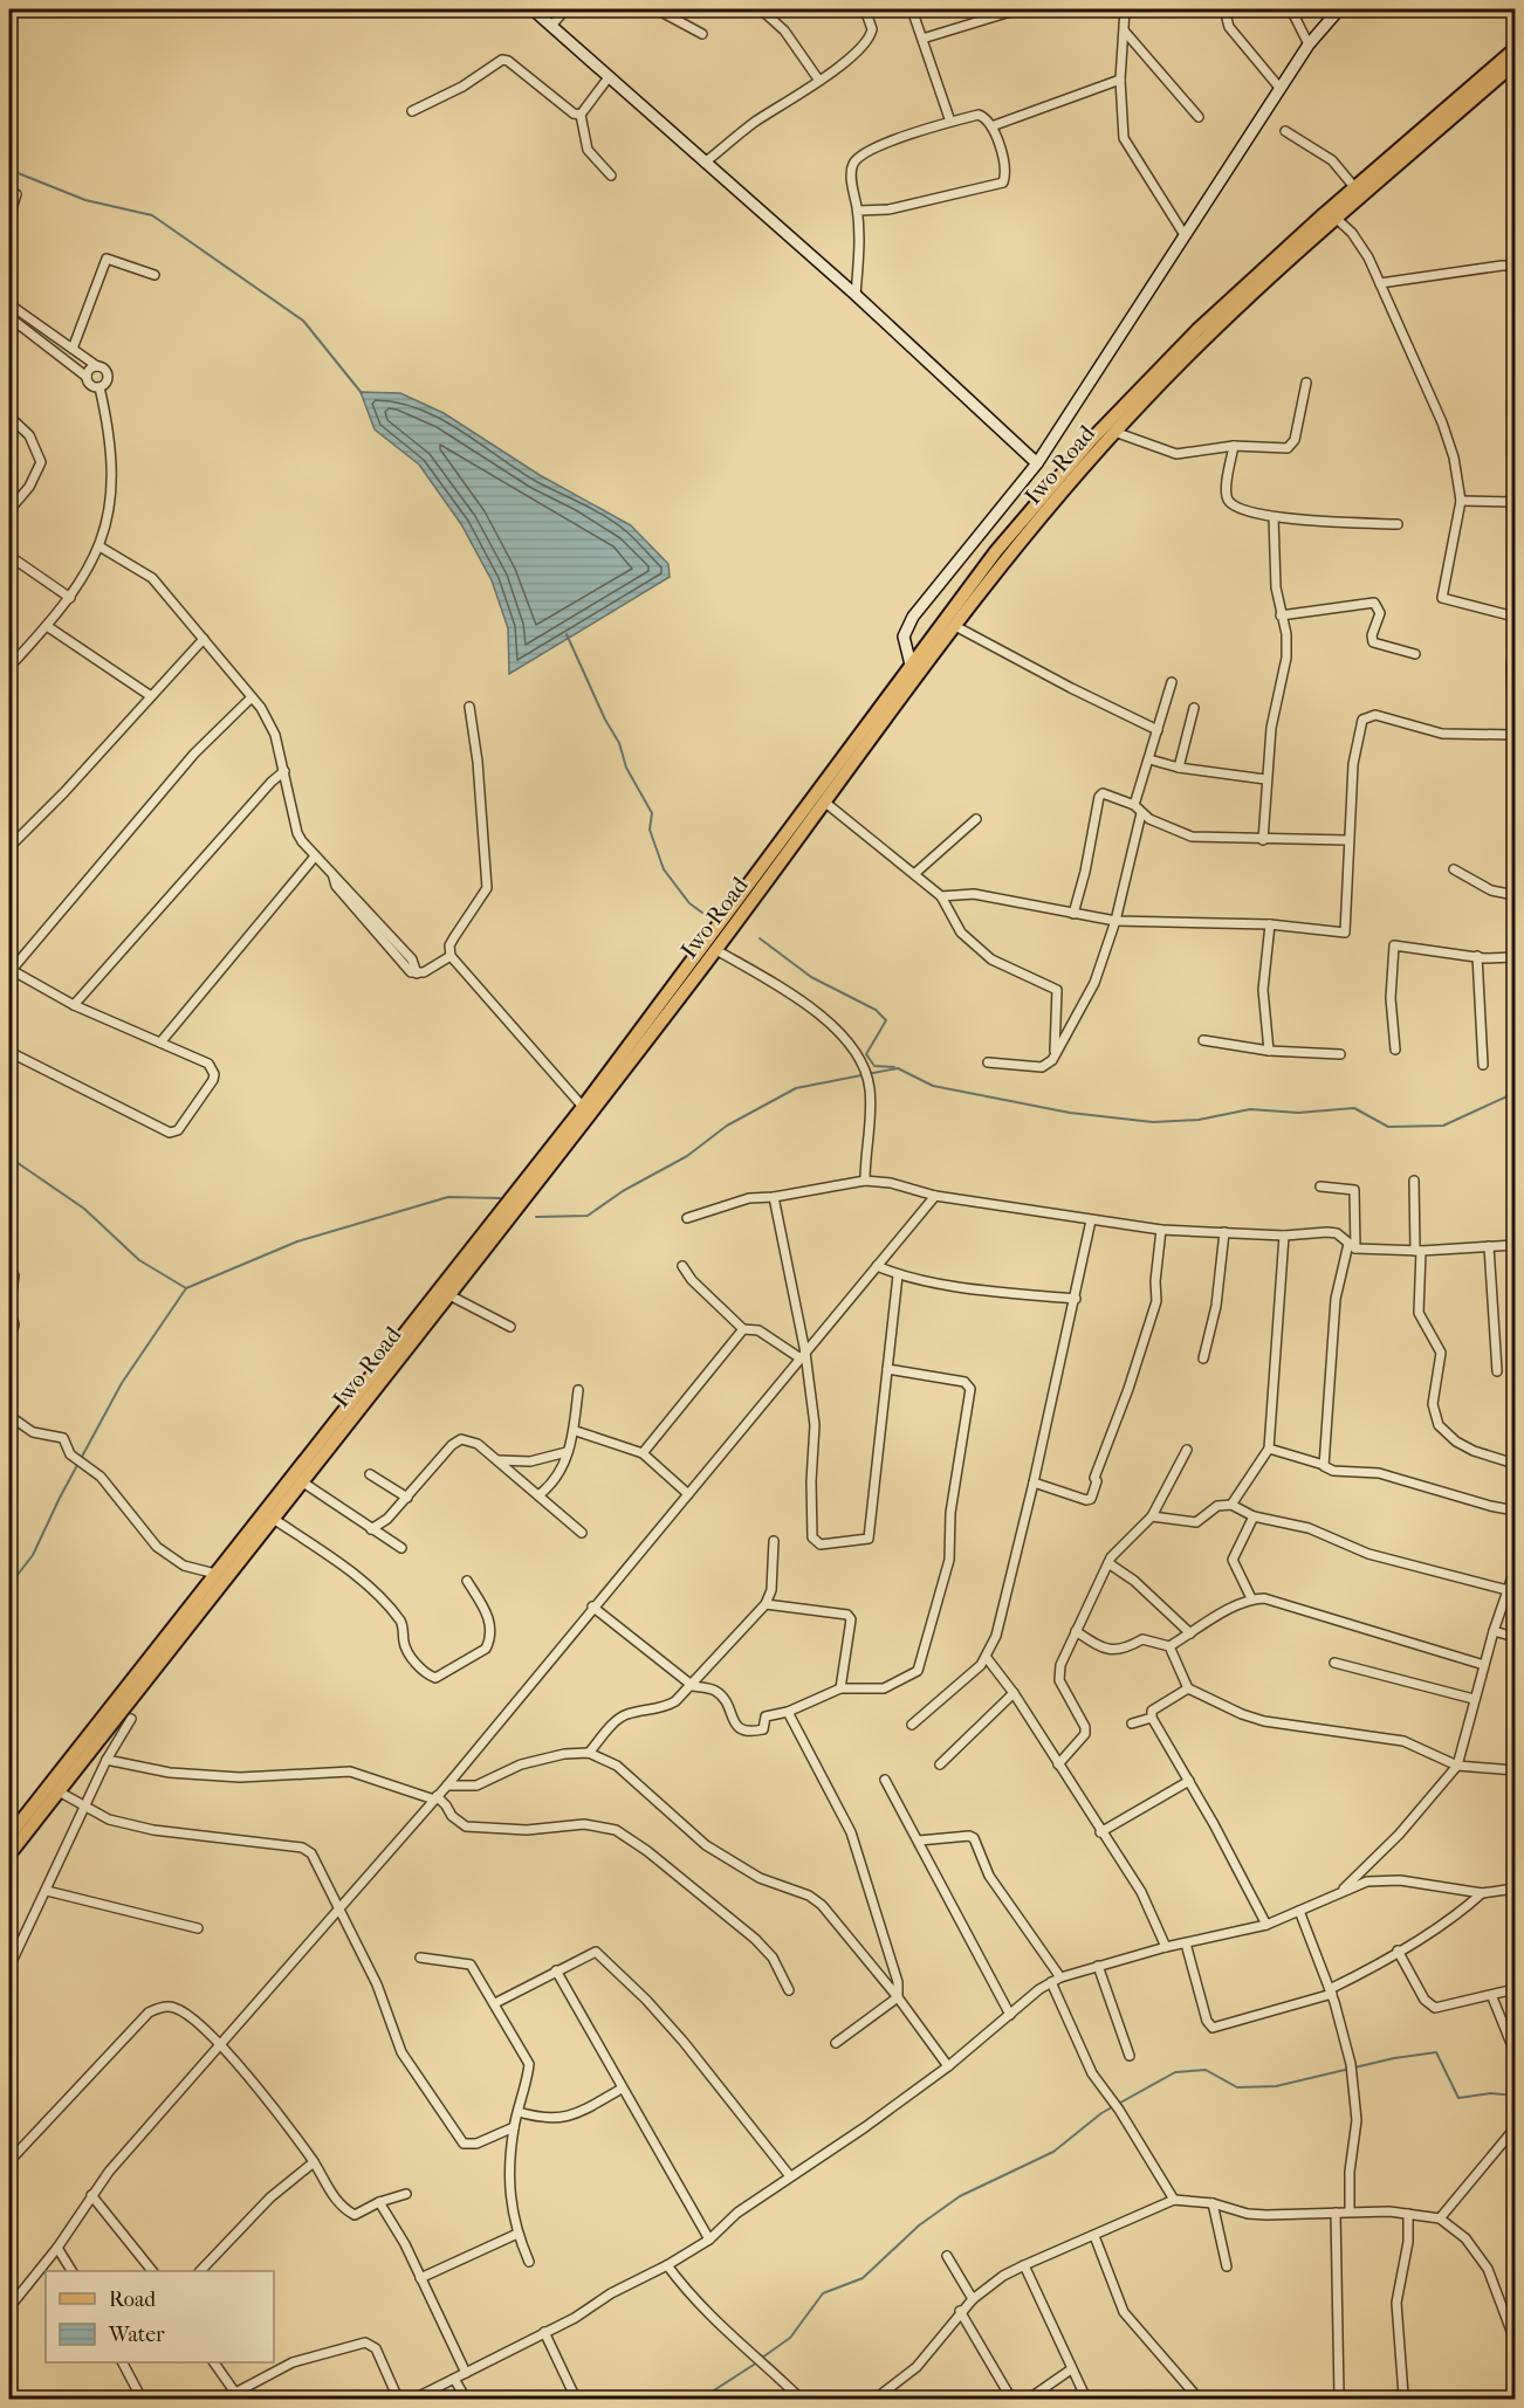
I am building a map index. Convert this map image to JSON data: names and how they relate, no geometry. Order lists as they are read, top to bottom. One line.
{"streets":{"main road":["Iwo Road"]},"legend":["Road","Water"]}
